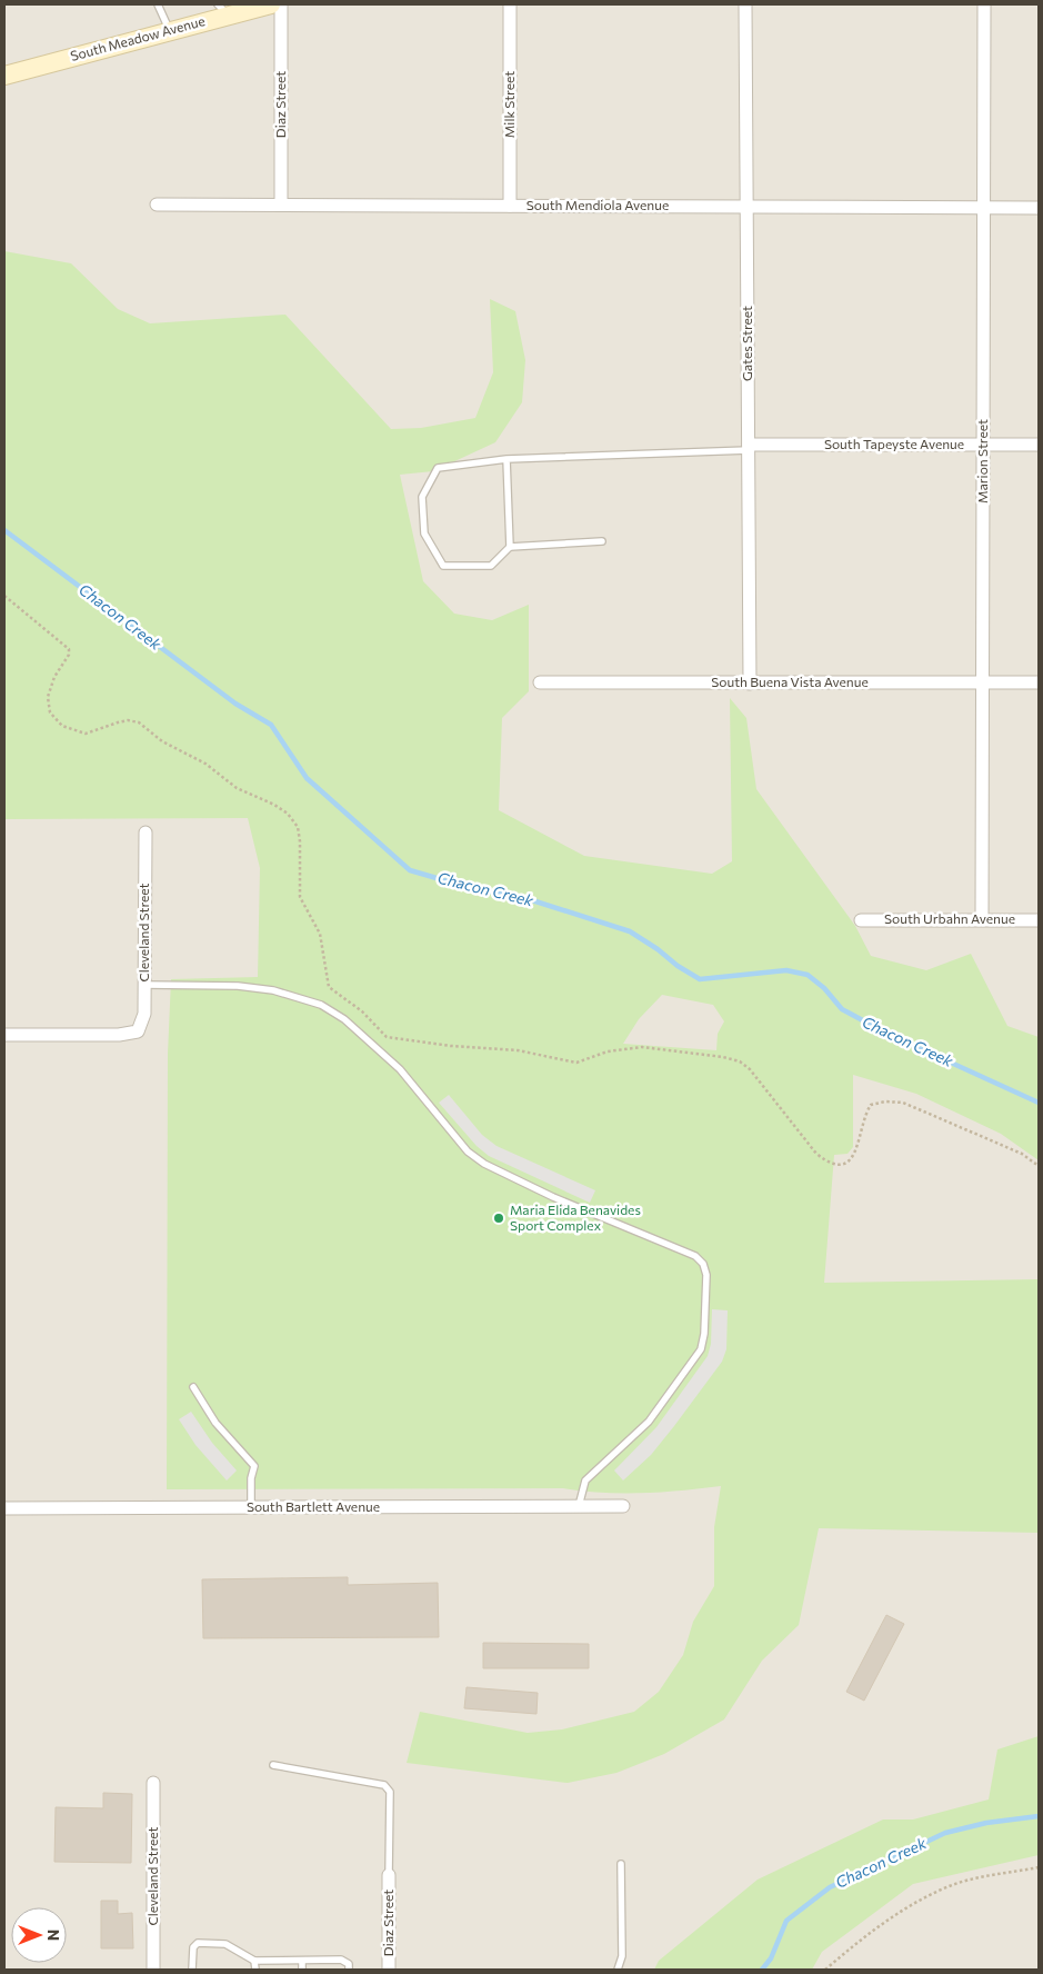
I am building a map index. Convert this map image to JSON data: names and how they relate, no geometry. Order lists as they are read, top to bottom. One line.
{"streets":{"main road":["South Meadow Avenue"],"street":["Diaz Street","Milk Street","South Mendiola Avenue","Gates Street","South Tapeyste Avenue","Marion Street","South Buena Vista Avenue","South Urbahn Avenue","Cleveland Street","South Bartlett Avenue"]},"crossings":[["Diaz Street","South Mendiola Avenue"],["Milk Street","South Mendiola Avenue"],["South Mendiola Avenue","Gates Street"],["South Mendiola Avenue","Marion Street"],["Gates Street","South Tapeyste Avenue"],["Gates Street","South Buena Vista Avenue"],["South Tapeyste Avenue","Marion Street"],["Marion Street","South Buena Vista Avenue"],["Marion Street","South Urbahn Avenue"]],"water":["Chacon Creek"],"places":["Maria Elida Benavides Sport Complex"],"north":"right"}
